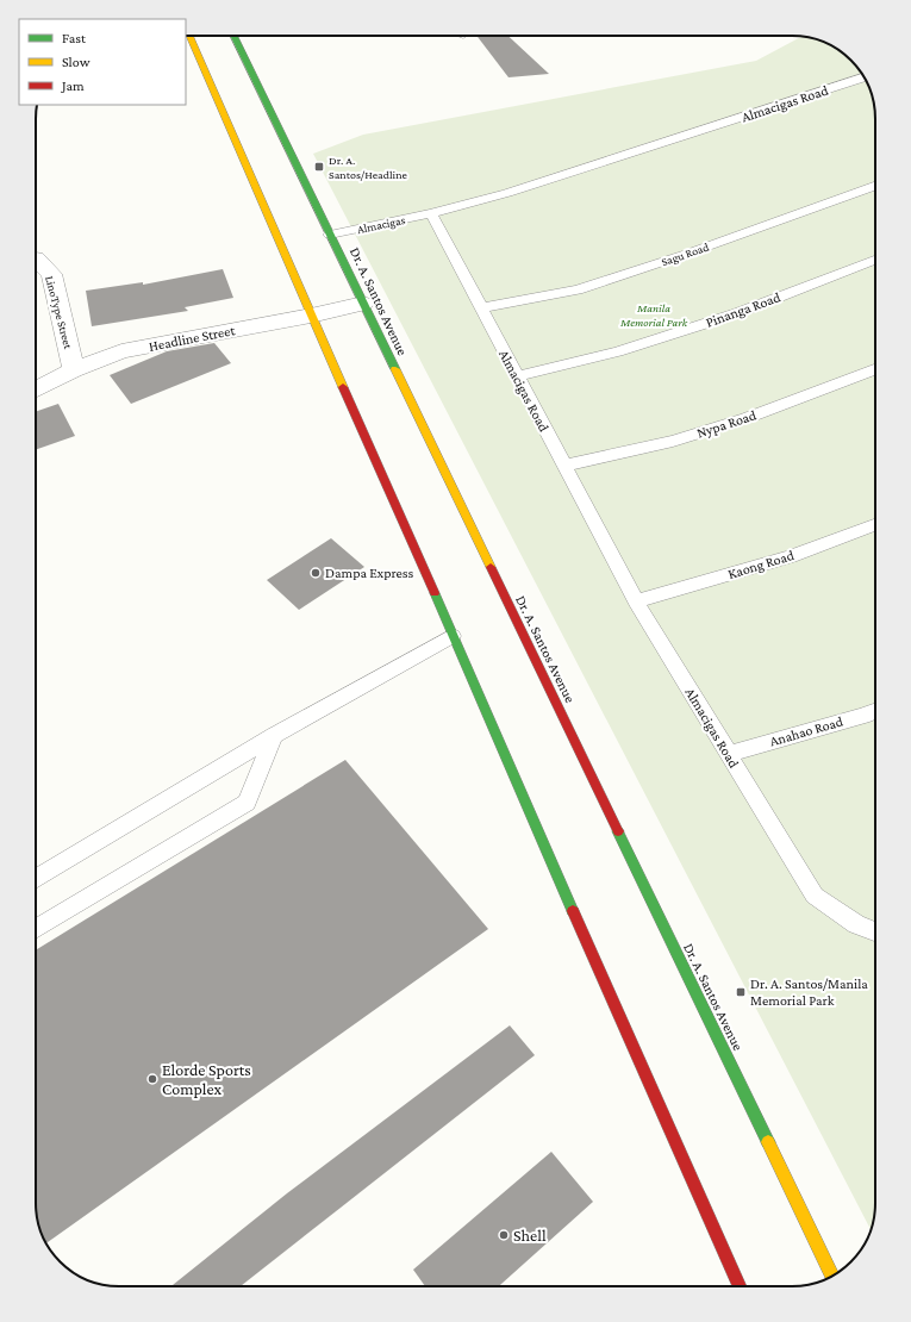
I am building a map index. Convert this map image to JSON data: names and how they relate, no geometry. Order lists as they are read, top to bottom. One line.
{"streets":{"main road":["Dr. A. Santos Avenue"],"street":["LinoType Street","Headline Street"],"lane":["Almacigas Road","Almacigas","Sagu Road","Pinanga Road","Nypa Road","Kaong Road","Anahao Road"]},"crossings":[["Almacigas Road","Almacigas"],["Almacigas Road","Sagu Road"],["Almacigas Road","Pinanga Road"],["Almacigas Road","Nypa Road"],["Almacigas Road","Kaong Road"],["Almacigas Road","Anahao Road"],["Almacigas","Dr. A. Santos Avenue"],["Dr. A. Santos Avenue","Headline Street"],["LinoType Street","Headline Street"]],"parks":["Manila Memorial Park"],"places":{"transit":["Dr. A. Santos/Headline","Dr. A. Santos/Manila Memorial Park"],"other":["Dampa Express","Elorde Sports Complex","Shell"]},"legend":["Fast","Slow","Jam"]}
